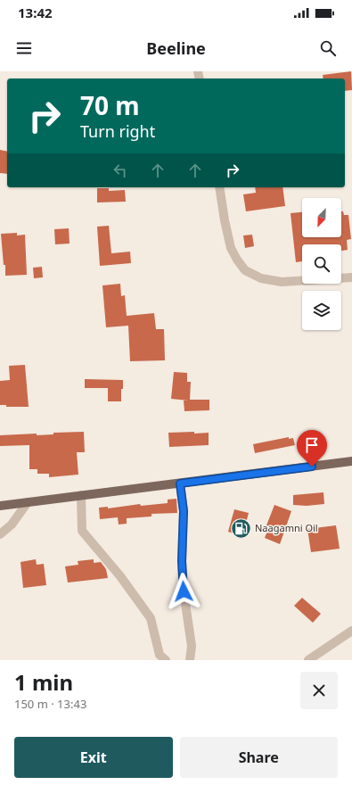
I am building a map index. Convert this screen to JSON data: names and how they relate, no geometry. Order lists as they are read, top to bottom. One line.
{"places":{"fuel station":["Naagamni Oil"]},"north":"bottom left","page":{"status":"13:42","header":"Beeline","turn":["70 m","Turn right"],"heading":["1 min","150 m · 13:43"],"buttons":["Exit","Share"]}}
